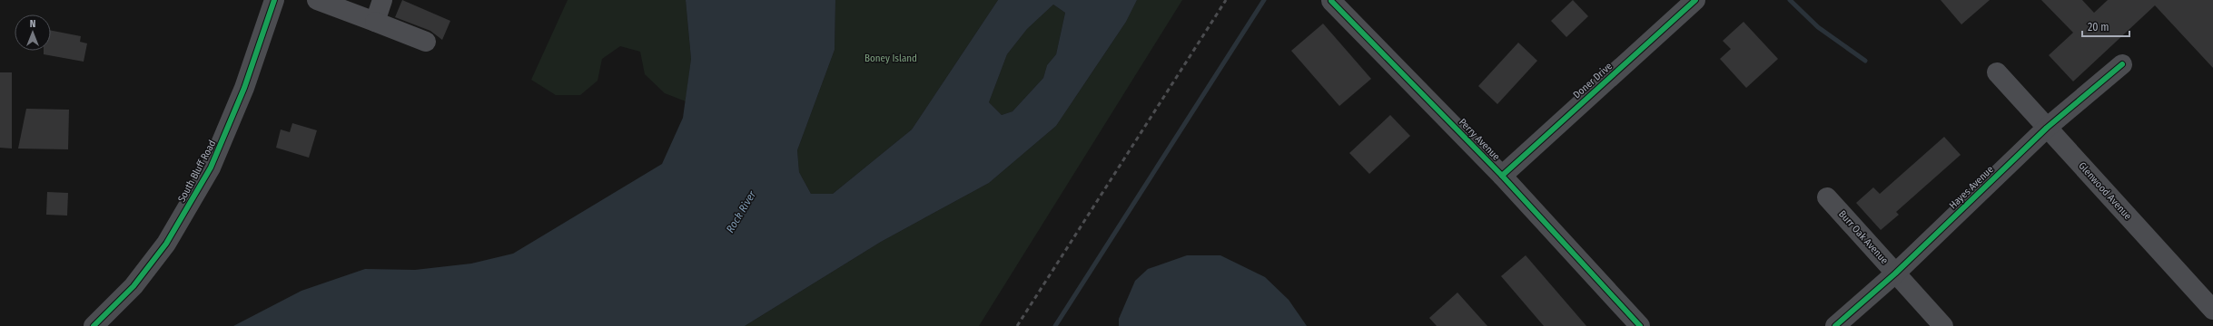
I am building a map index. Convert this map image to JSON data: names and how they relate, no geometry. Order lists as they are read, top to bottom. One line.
{"streets":{"street":["Doner Drive","Perry Avenue","South Bluff Road","Hayes Avenue","Glenwood Avenue","Burr Oak Avenue"]},"crossings":[["Doner Drive","Perry Avenue"],["Hayes Avenue","Glenwood Avenue"],["Hayes Avenue","Burr Oak Avenue"]],"water":["Rock River"],"parks":["Boney Island"],"scale_bar":"20 m","north":"top"}
